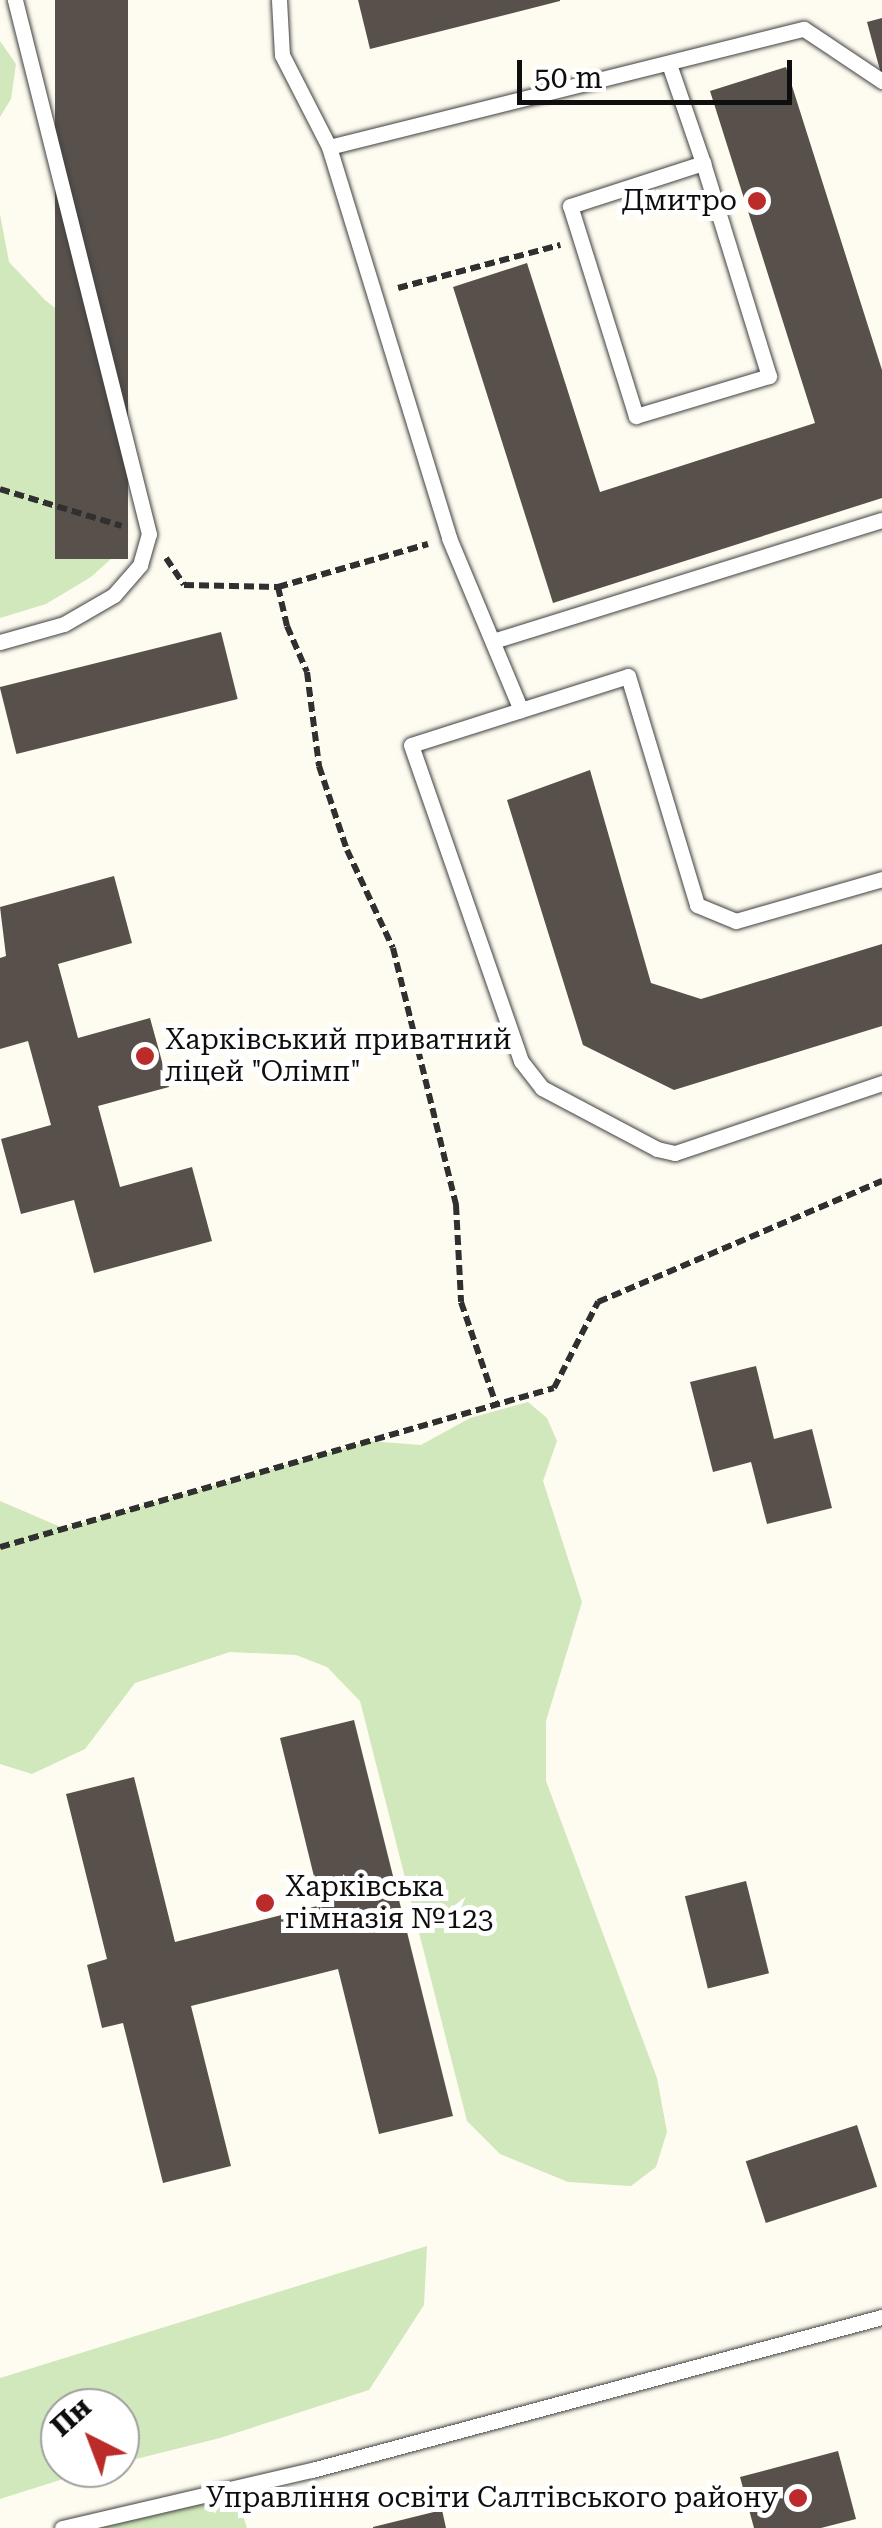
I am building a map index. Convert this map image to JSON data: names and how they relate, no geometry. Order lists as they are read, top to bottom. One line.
{"places":["Дмитро","Харківський приватний ліцей \"Олімп\"","Харківська гімназія №123","Управління освіти Салтівського району"],"scale_bar":"50 m","north":"top left"}
